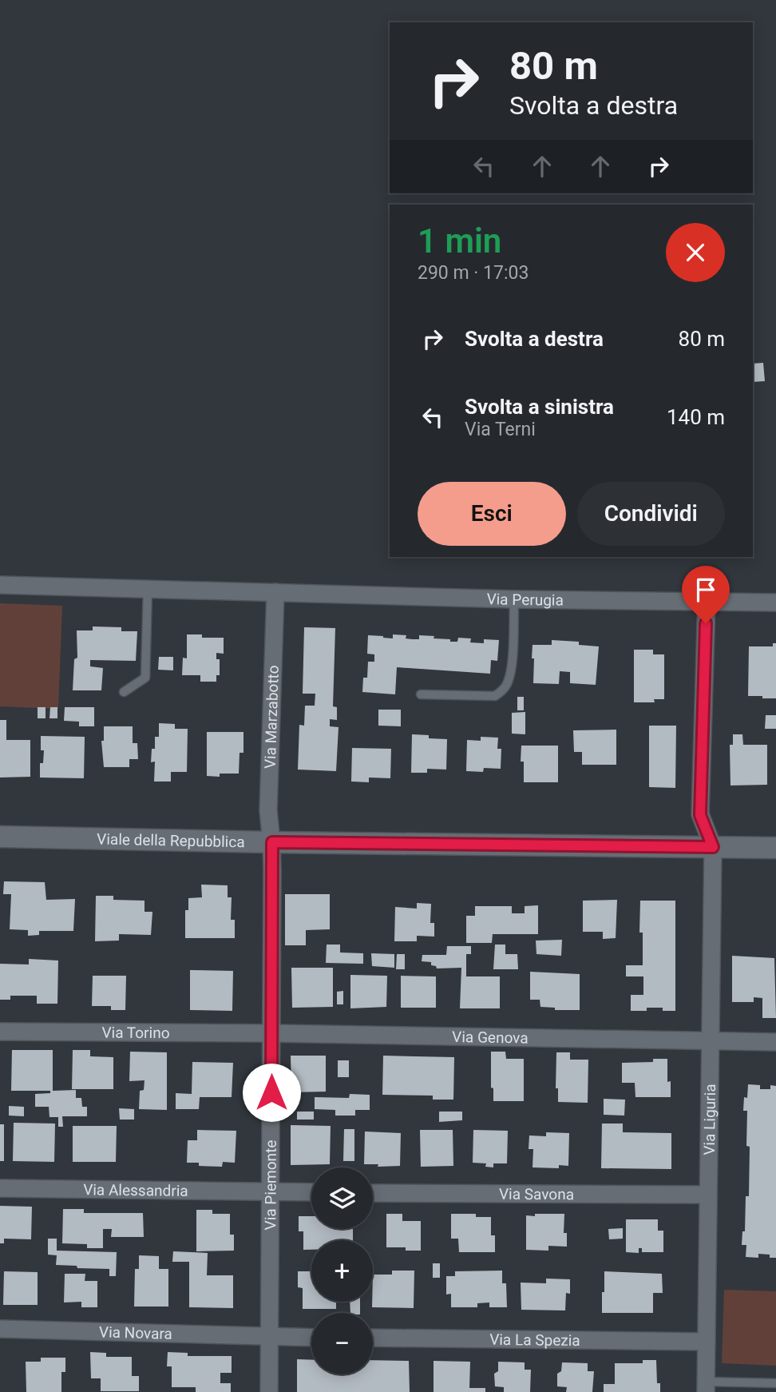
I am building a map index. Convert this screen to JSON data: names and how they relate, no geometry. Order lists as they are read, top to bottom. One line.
{"streets":{"street":["Via Perugia","Via Marzabotto","Viale della Repubblica","Via Torino","Via Genova","Via Liguria","Via Piemonte","Via Alessandria","Via Savona","Via Novara","Via La Spezia"]},"crossings":[["Via Perugia","Via Marzabotto"],["Via Marzabotto","Viale della Repubblica"],["Via Marzabotto","Via Piemonte"],["Viale della Repubblica","Via Liguria"],["Viale della Repubblica","Via Piemonte"],["Via Torino","Via Genova"],["Via Torino","Via Piemonte"],["Via Genova","Via Liguria"],["Via Genova","Via Piemonte"],["Via Liguria","Via Savona"],["Via Liguria","Via La Spezia"],["Via Piemonte","Via Alessandria"],["Via Piemonte","Via Novara"]],"page":{"turn":["80 m","Svolta a destra"],"heading":["1 min","290 m · 17:03"],"list":[{"name":"Svolta a destra","value":"80 m"},{"name":"Svolta a sinistra","note":"Via Terni","value":"140 m"}],"buttons":["Esci","Condividi"],"map_buttons":["+","−"]}}
